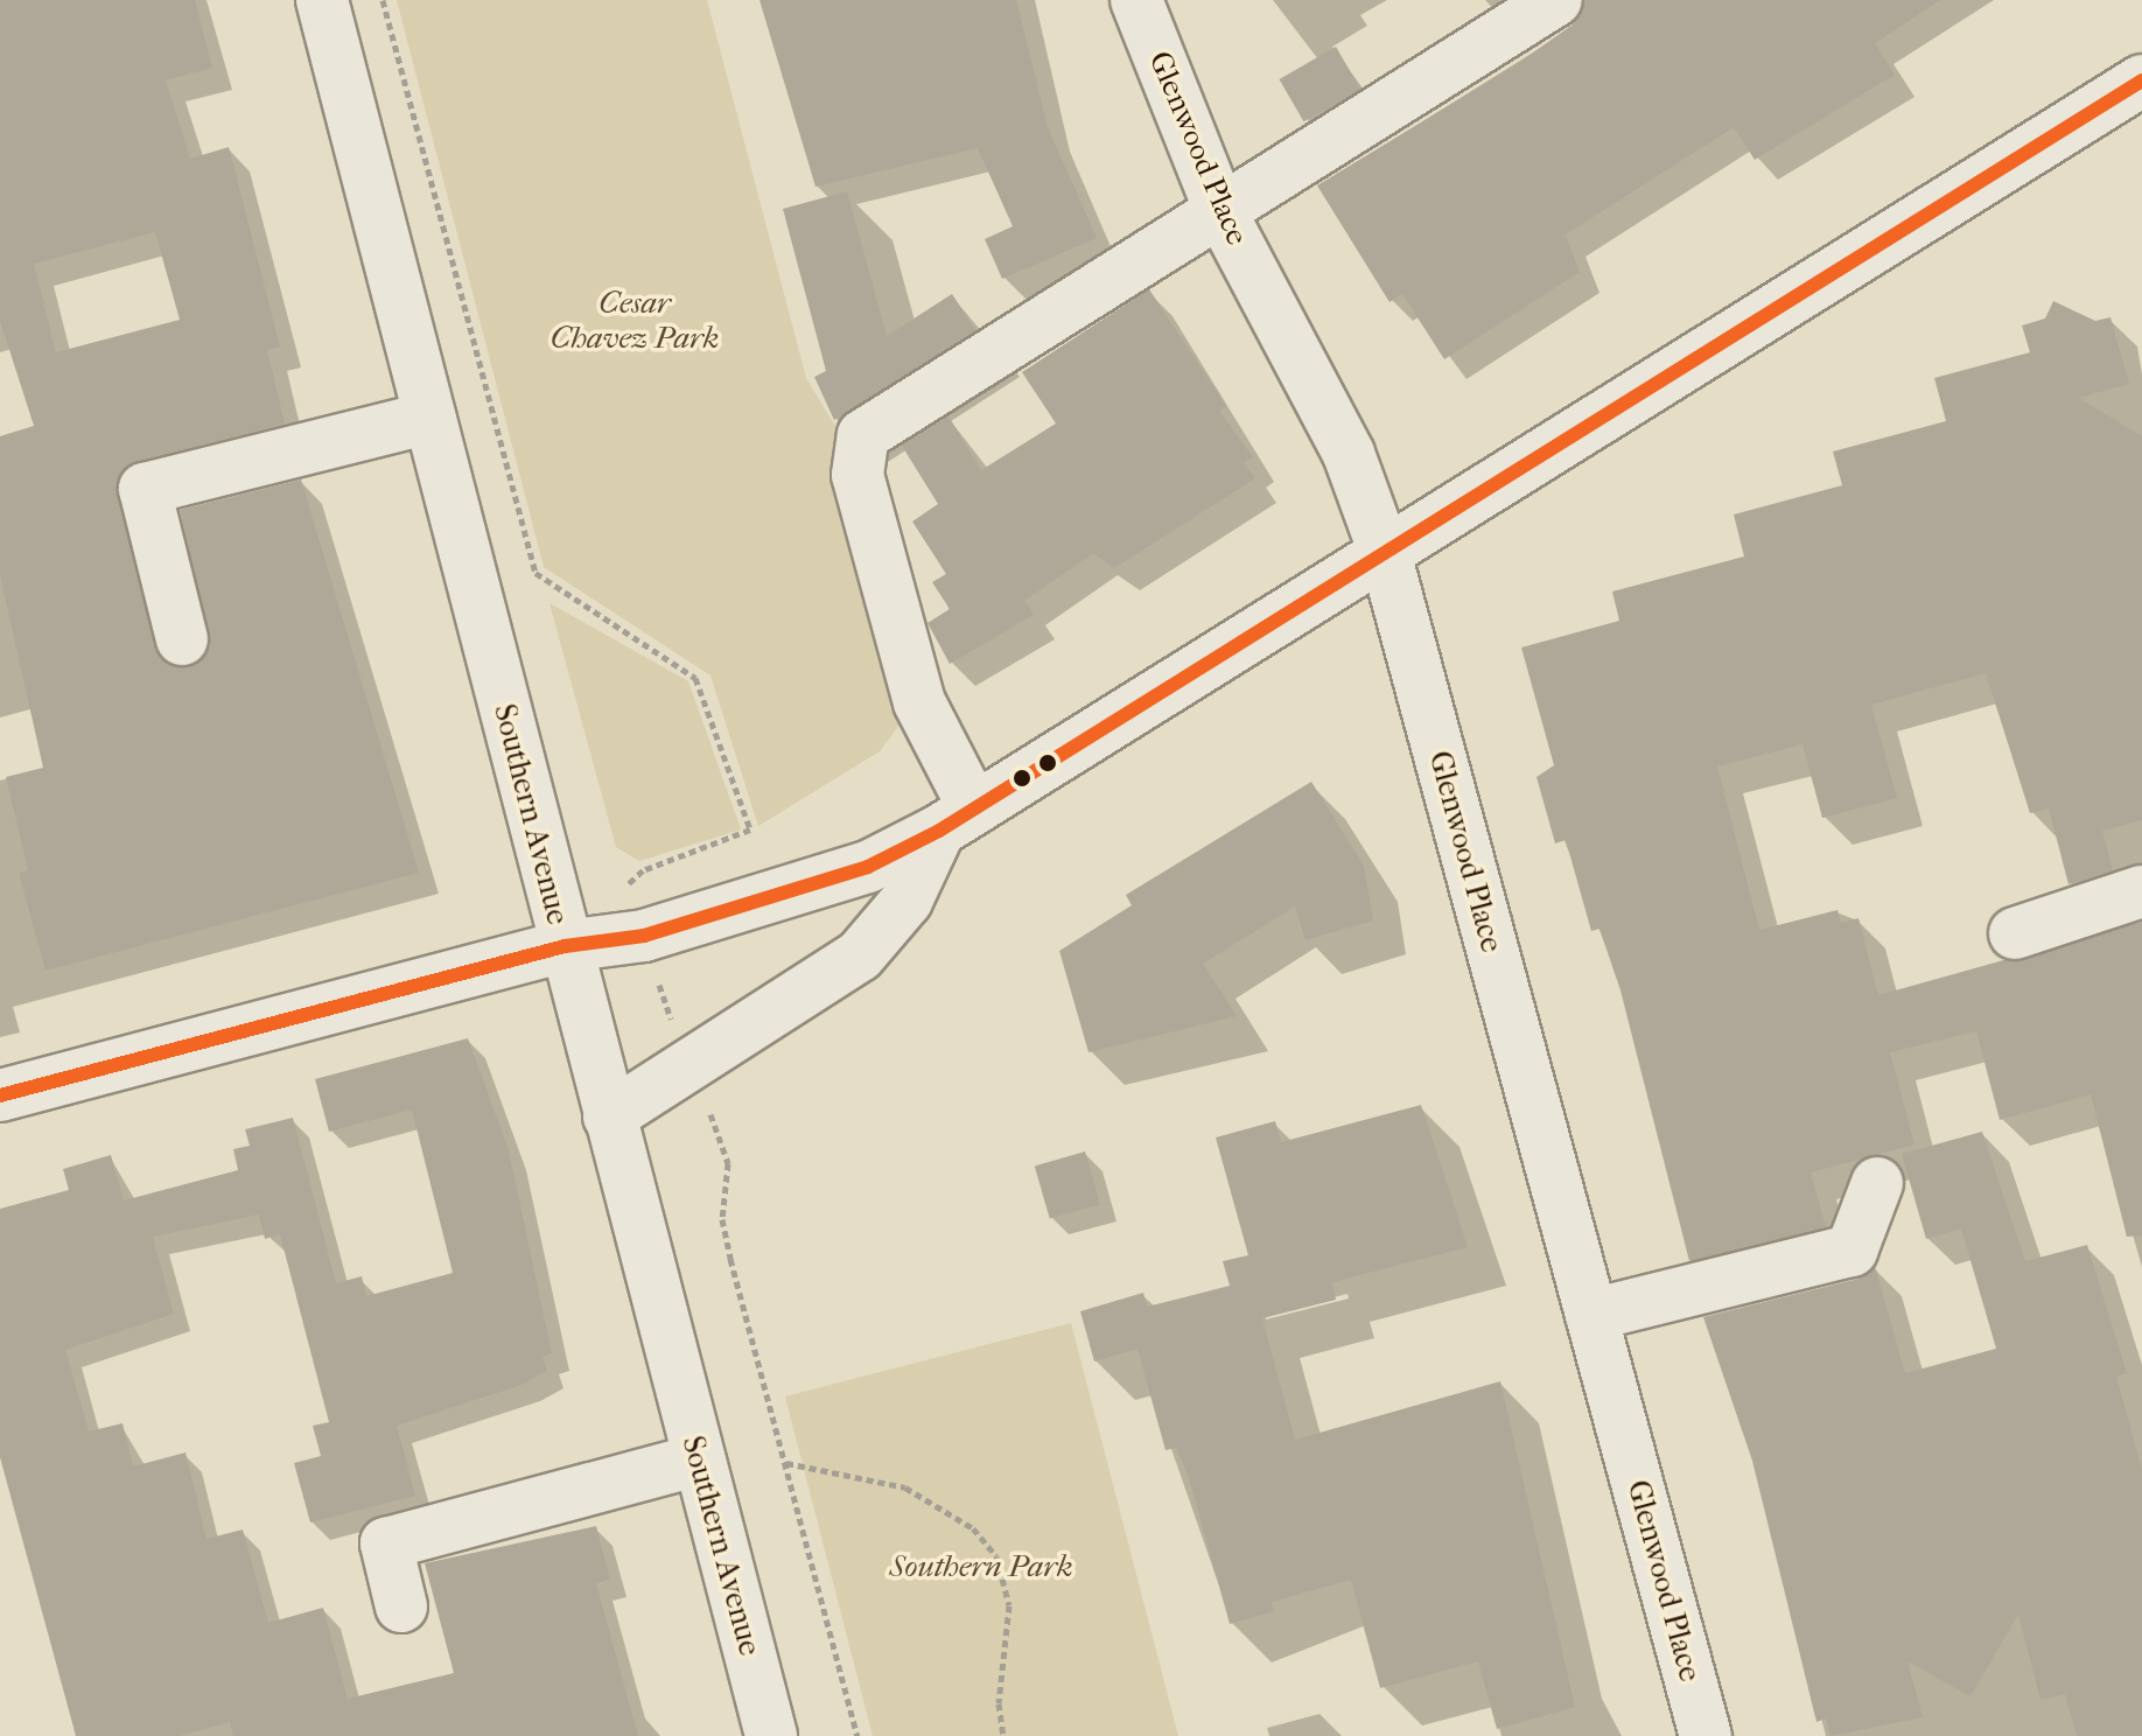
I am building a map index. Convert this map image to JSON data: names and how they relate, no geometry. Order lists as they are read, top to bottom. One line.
{"streets":{"street":["Glenwood Place","Southern Avenue"]},"parks":["Cesar Chavez Park","Southern Park"]}
